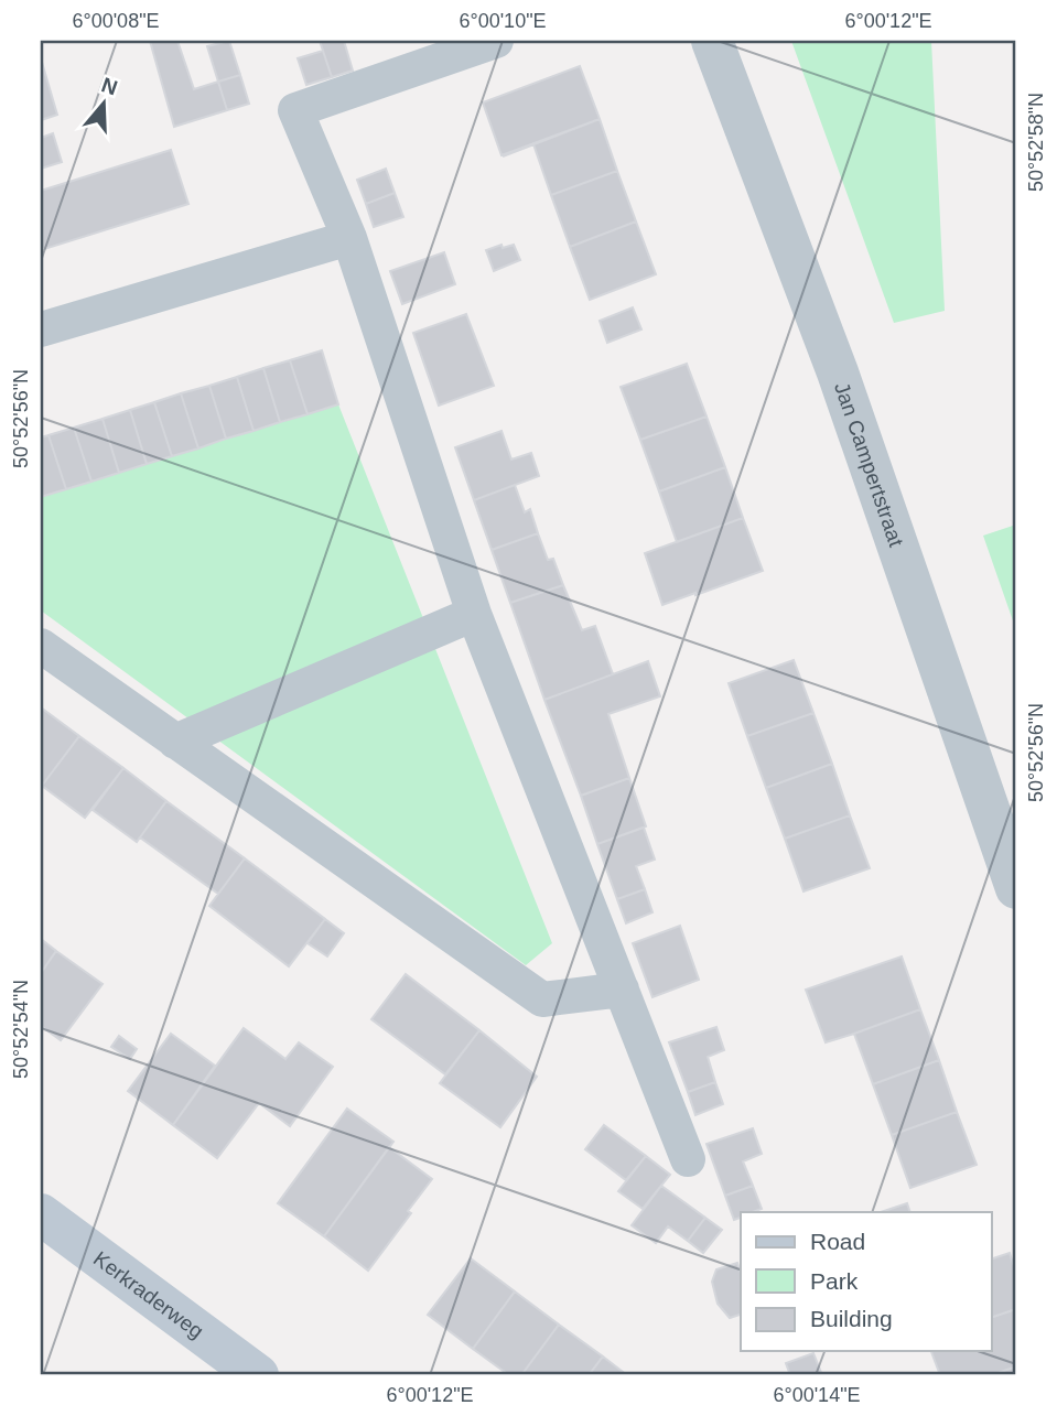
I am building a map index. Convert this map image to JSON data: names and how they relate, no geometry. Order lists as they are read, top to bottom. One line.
{"streets":{"street":["Jan Campertstraat","Kerkraderweg"]},"legend":["Road","Park","Building"],"north":"top","coordinates":["6°00'08\"E","6°00'10\"E","6°00'12\"E","50°52'58\"N","50°52'56\"N","50°52'54\"N","6°00'14\"E"]}
